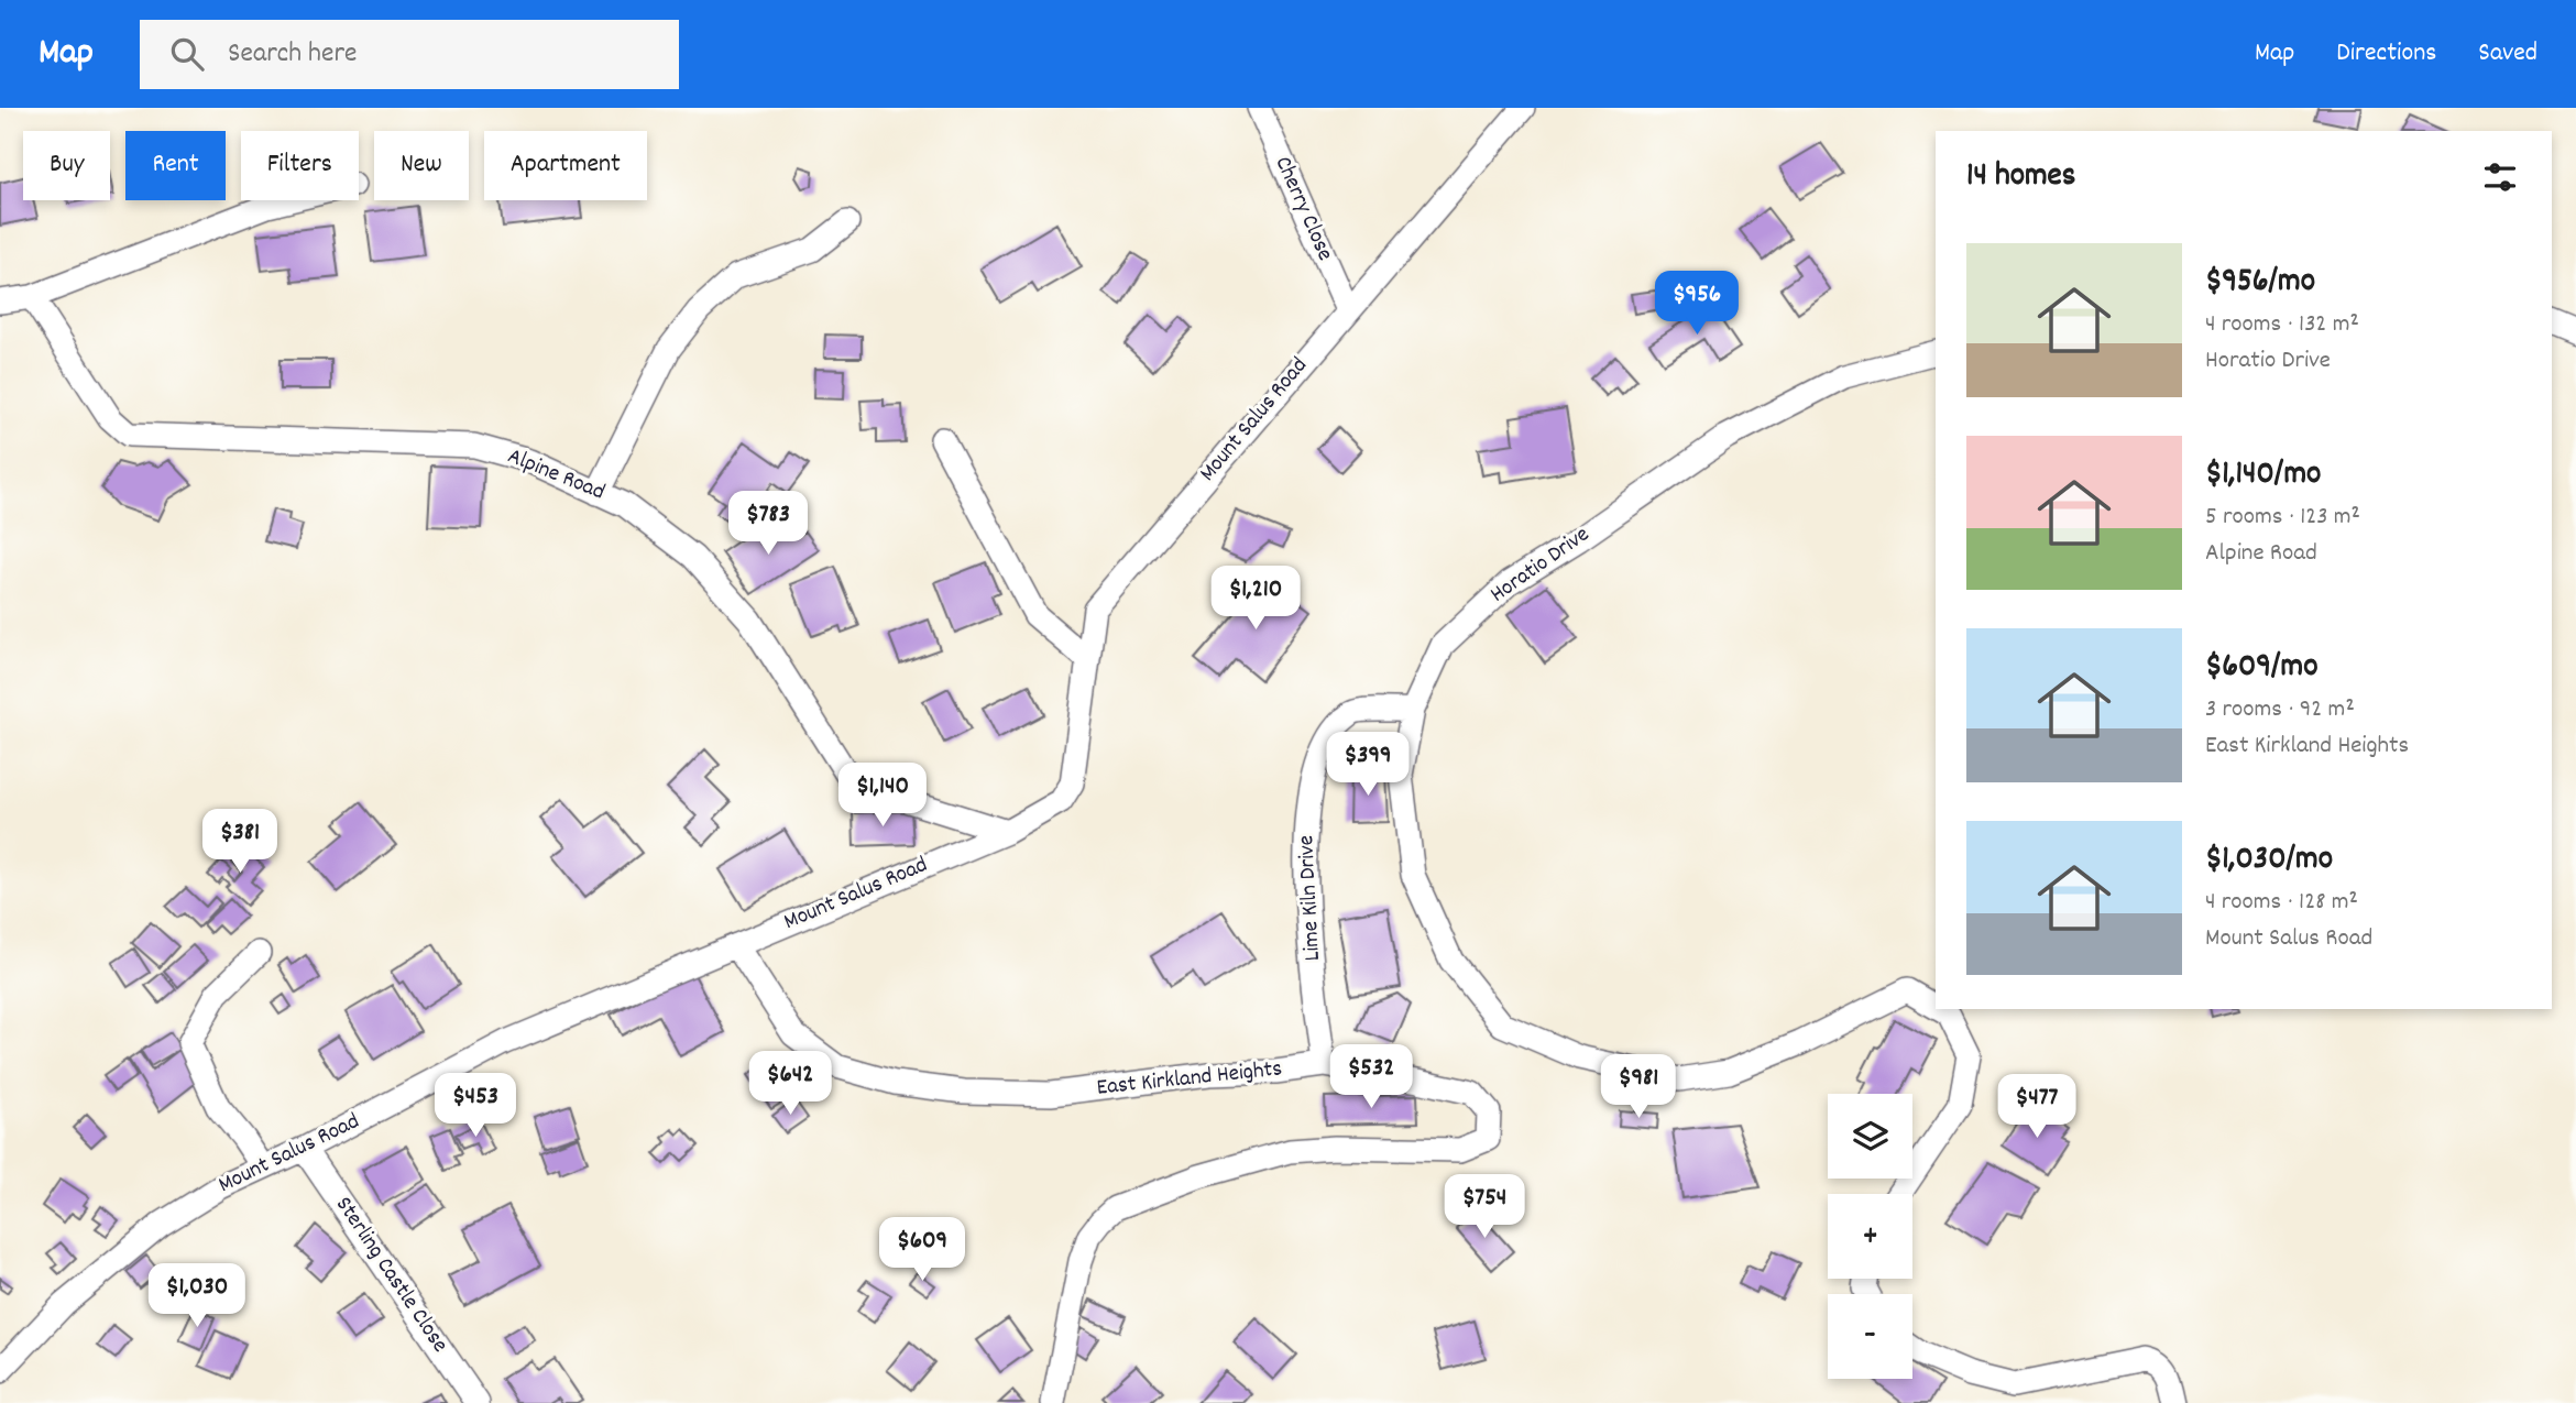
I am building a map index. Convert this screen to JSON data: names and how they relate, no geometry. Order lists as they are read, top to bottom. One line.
{"streets":{"street":["Cherry Close","Mount Salus Road","Alpine Road","Horatio Drive","Lime Kiln Drive","East Kirkland Heights","Sterling Castle Close"]},"crossings":[["Cherry Close","Mount Salus Road"],["Mount Salus Road","Alpine Road"],["Mount Salus Road","East Kirkland Heights"],["Mount Salus Road","Sterling Castle Close"],["Horatio Drive","Lime Kiln Drive"],["Lime Kiln Drive","East Kirkland Heights"]],"page":{"header":"Map","search":"Search here","nav":["Map","Directions","Saved"],"chip":["Buy","Rent","Filters","New","Apartment"],"heading":"14 homes","list":[{"name":"$956/mo","note":"4 rooms · 132 m² · Horatio Drive"},{"name":"$1,140/mo","note":"5 rooms · 123 m² · Alpine Road"},{"name":"$609/mo","note":"3 rooms · 92 m² · East Kirkland Heights"},{"name":"$1,030/mo","note":"4 rooms · 128 m² · Mount Salus Road"}],"price":["$956","$783","$1,210","$399","$1,140","$381","$532","$642","$981","$453","$477","$754","$609","$1,030"],"map_buttons":["+","−"]}}
